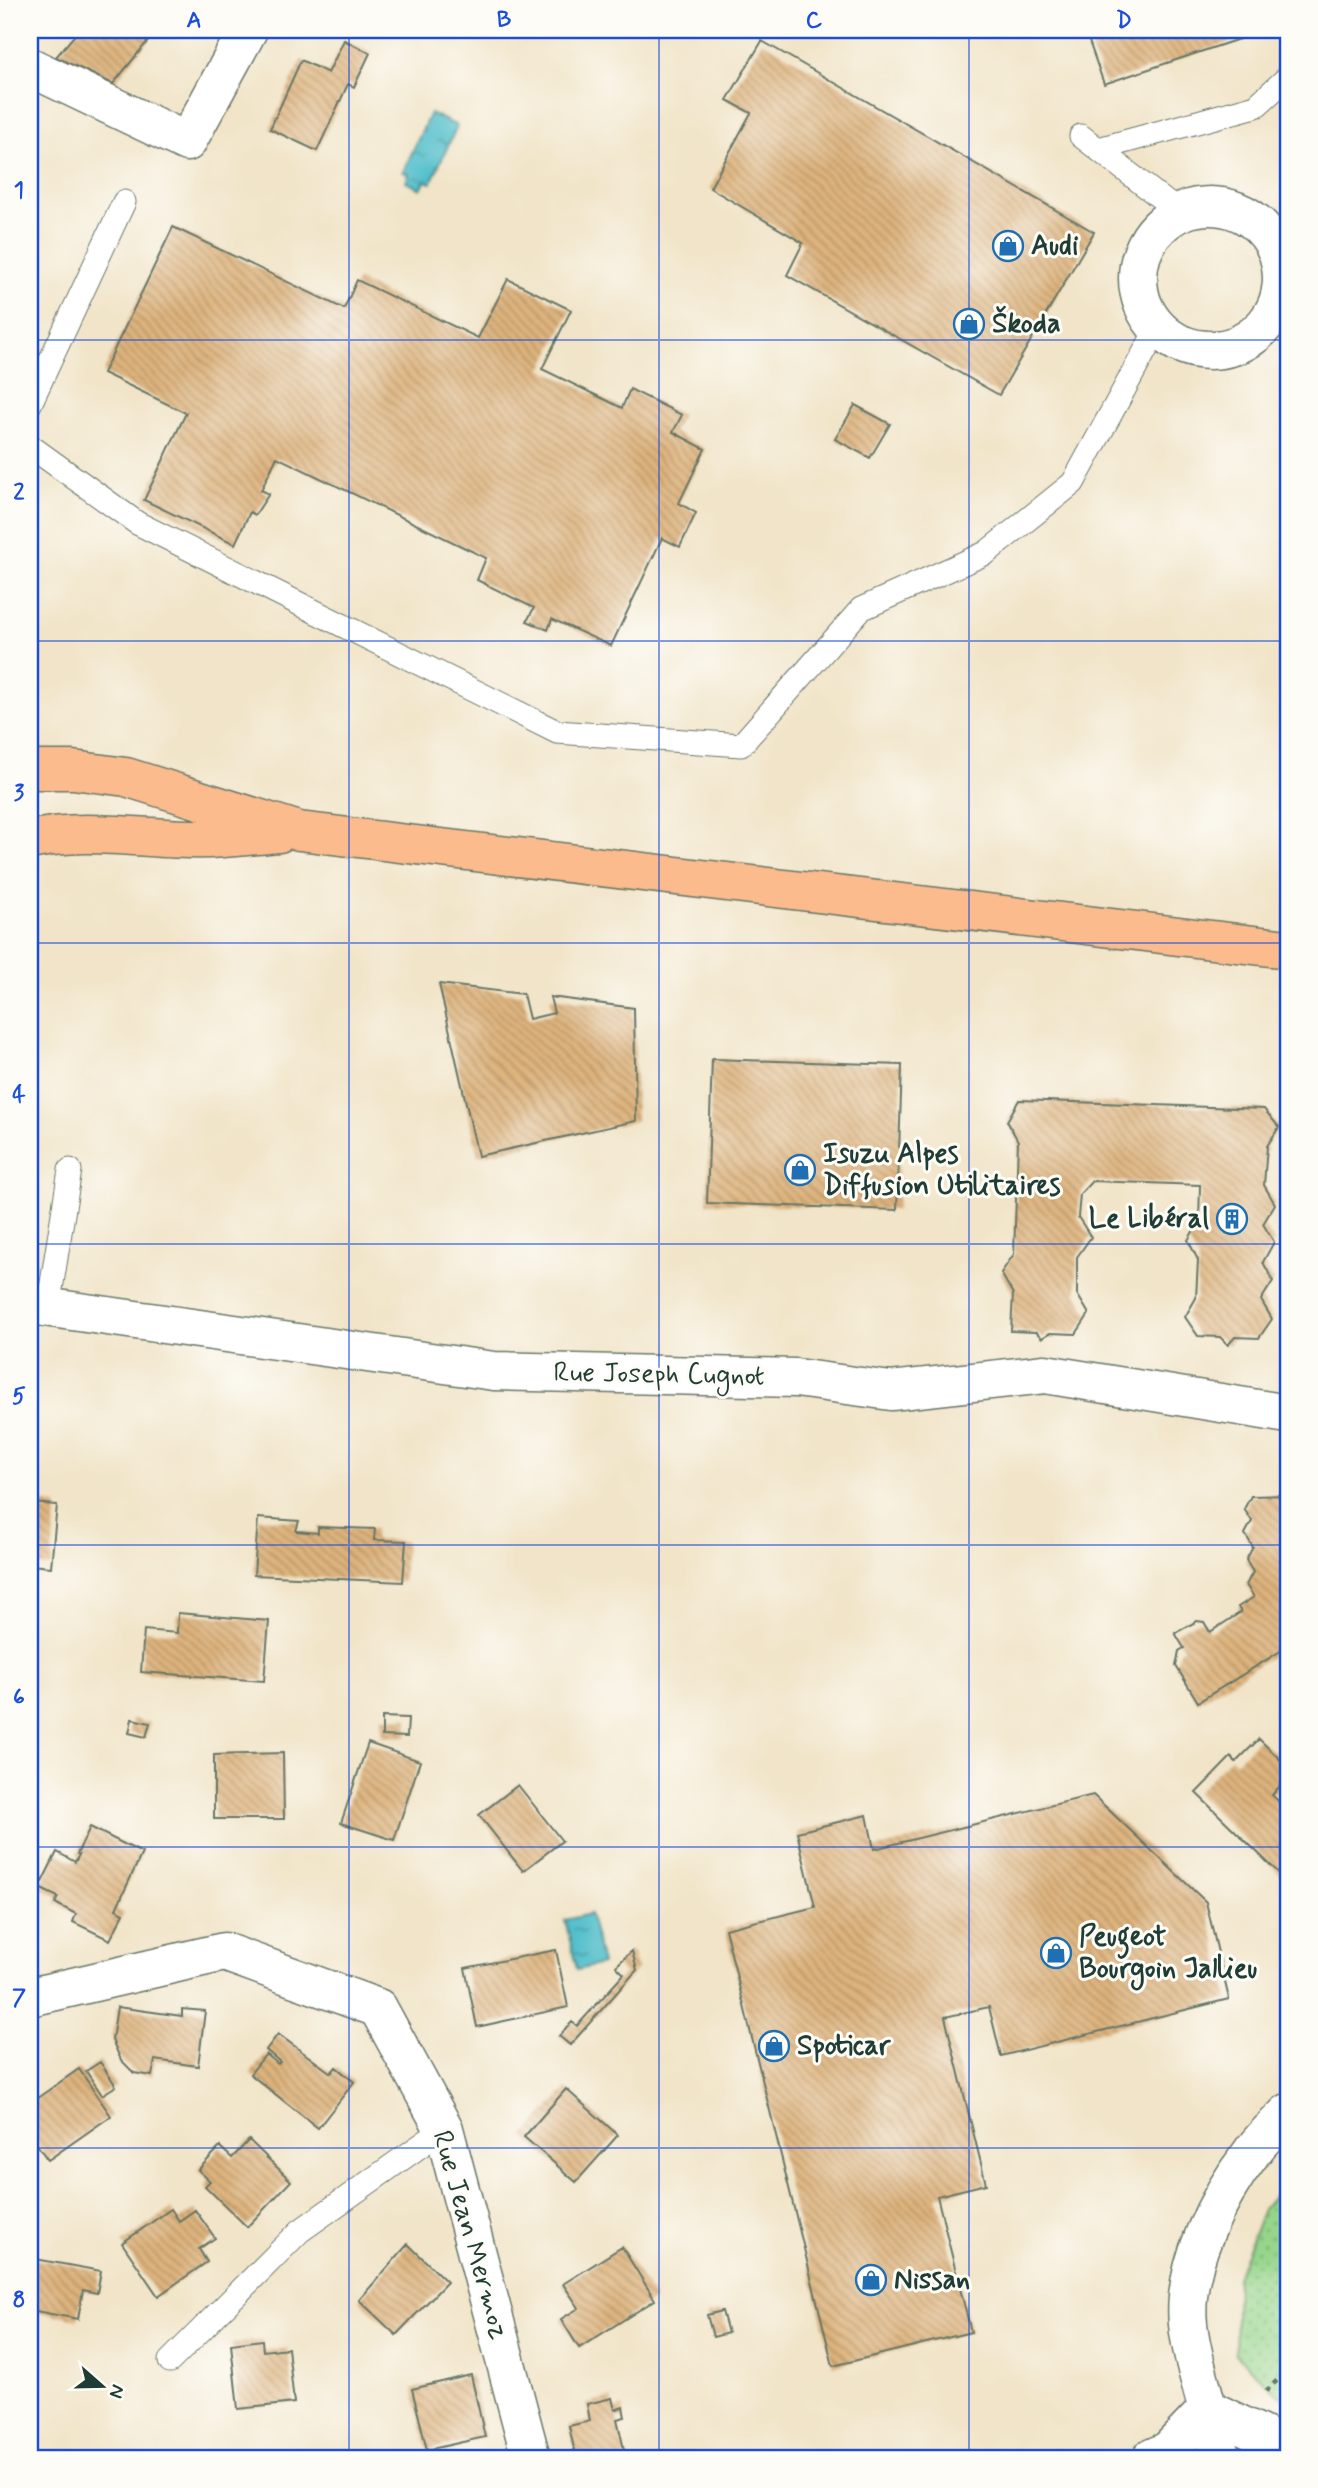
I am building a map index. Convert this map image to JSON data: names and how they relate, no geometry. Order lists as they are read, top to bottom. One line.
{"streets":{"street":["Rue Joseph Cugnot","Rue Jean Mermoz"]},"places":{"shop":["Audi","Škoda","Isuzu Alpes Diffusion Utilitaires","Peugeot Bourgoin Jallieu","Spoticar","Nissan"],"building":["Le Libéral"]},"north":"right","grid":{"columns":["A","B","C","D"],"rows":["1","2","3","4","5","6","7","8"]}}
